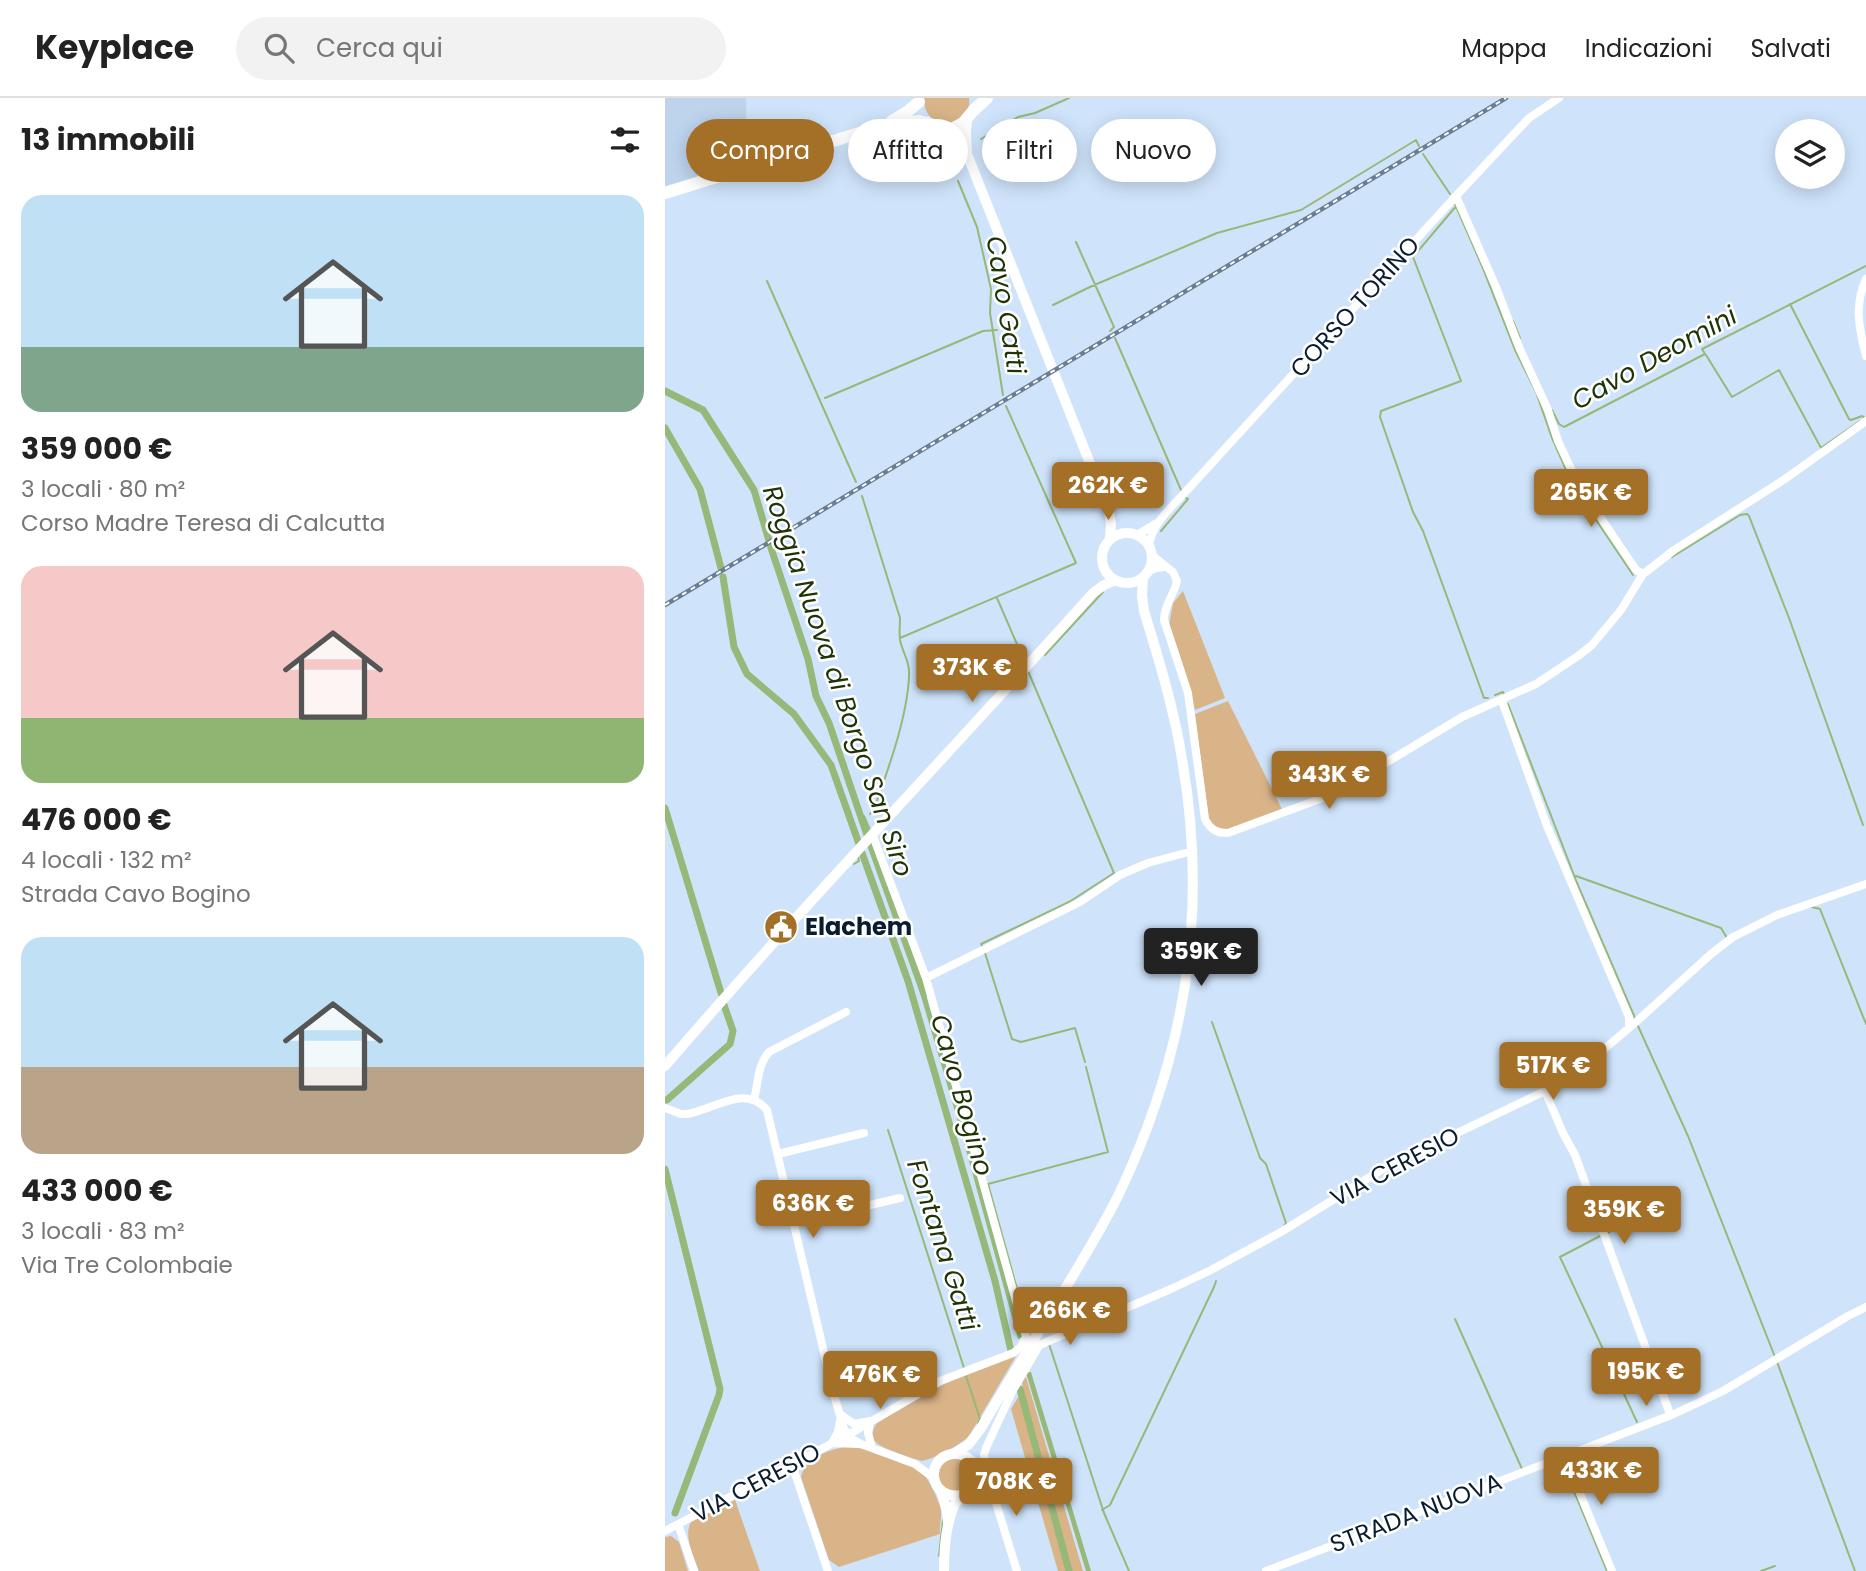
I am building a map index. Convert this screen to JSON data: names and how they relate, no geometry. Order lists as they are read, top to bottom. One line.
{"streets":{"street":["CORSO TORINO","VIA CERESIO","STRADA NUOVA"]},"water":["Cavo Gatti","Cavo Deomini","Roggia Nuova di Borgo San Siro","Cavo Bogino","Fontana Gatti"],"places":{"public building":["Elachem"]},"page":{"header":"Keyplace","search":"Cerca qui","nav":["Mappa","Indicazioni","Salvati"],"heading":"13 immobili","chip":["Compra","Affitta","Filtri","Nuovo"],"list":[{"name":"359 000 €","note":"3 locali · 80 m² · Corso Madre Teresa di Calcutta"},{"name":"476 000 €","note":"4 locali · 132 m² · Strada Cavo Bogino"},{"name":"433 000 €","note":"3 locali · 83 m² · Via Tre Colombaie"}],"price":["262K €","265K €","373K €","343K €","359K €","517K €","636K €","359K €","266K €","195K €","476K €","433K €","708K €"]}}
